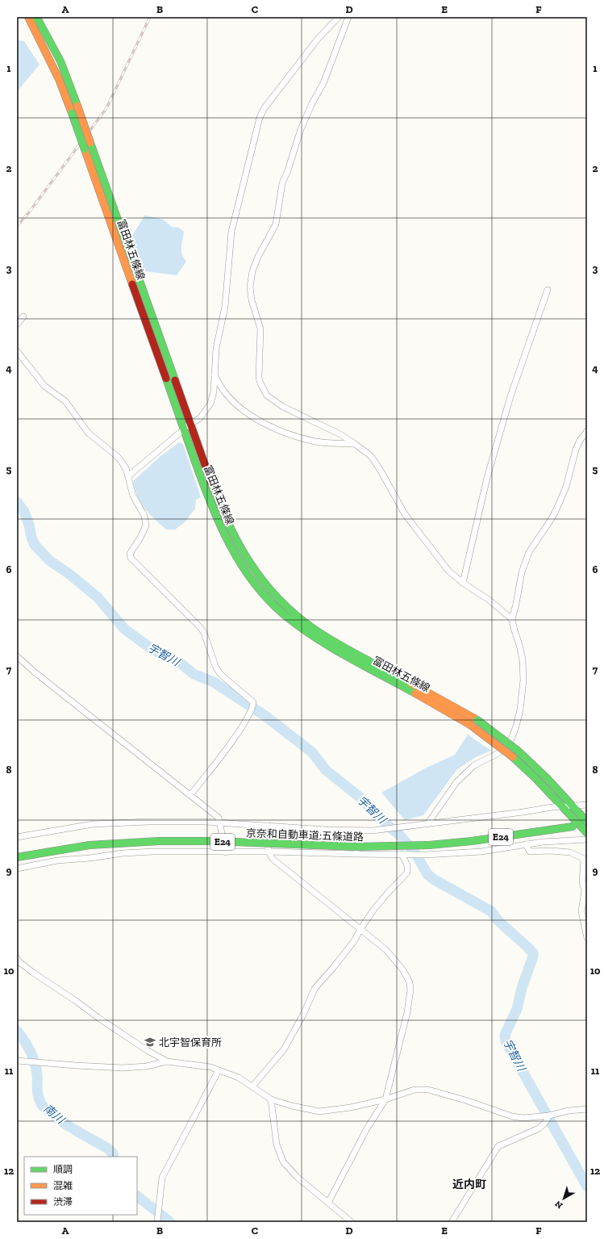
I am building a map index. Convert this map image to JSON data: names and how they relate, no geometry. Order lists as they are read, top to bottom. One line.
{"streets":{"main road":["富田林五條線","京奈和自動車道;五條道路","E24"]},"districts":["近内町"],"water":["宇智川","南川"],"places":{"school or university":["北宇智保育所"]},"legend":["順調","混雑","渋滞"],"north":"bottom left","grid":{"columns":["A","B","C","D","E","F"],"rows":["1","2","3","4","5","6","7","8","9","10","11","12"]}}
